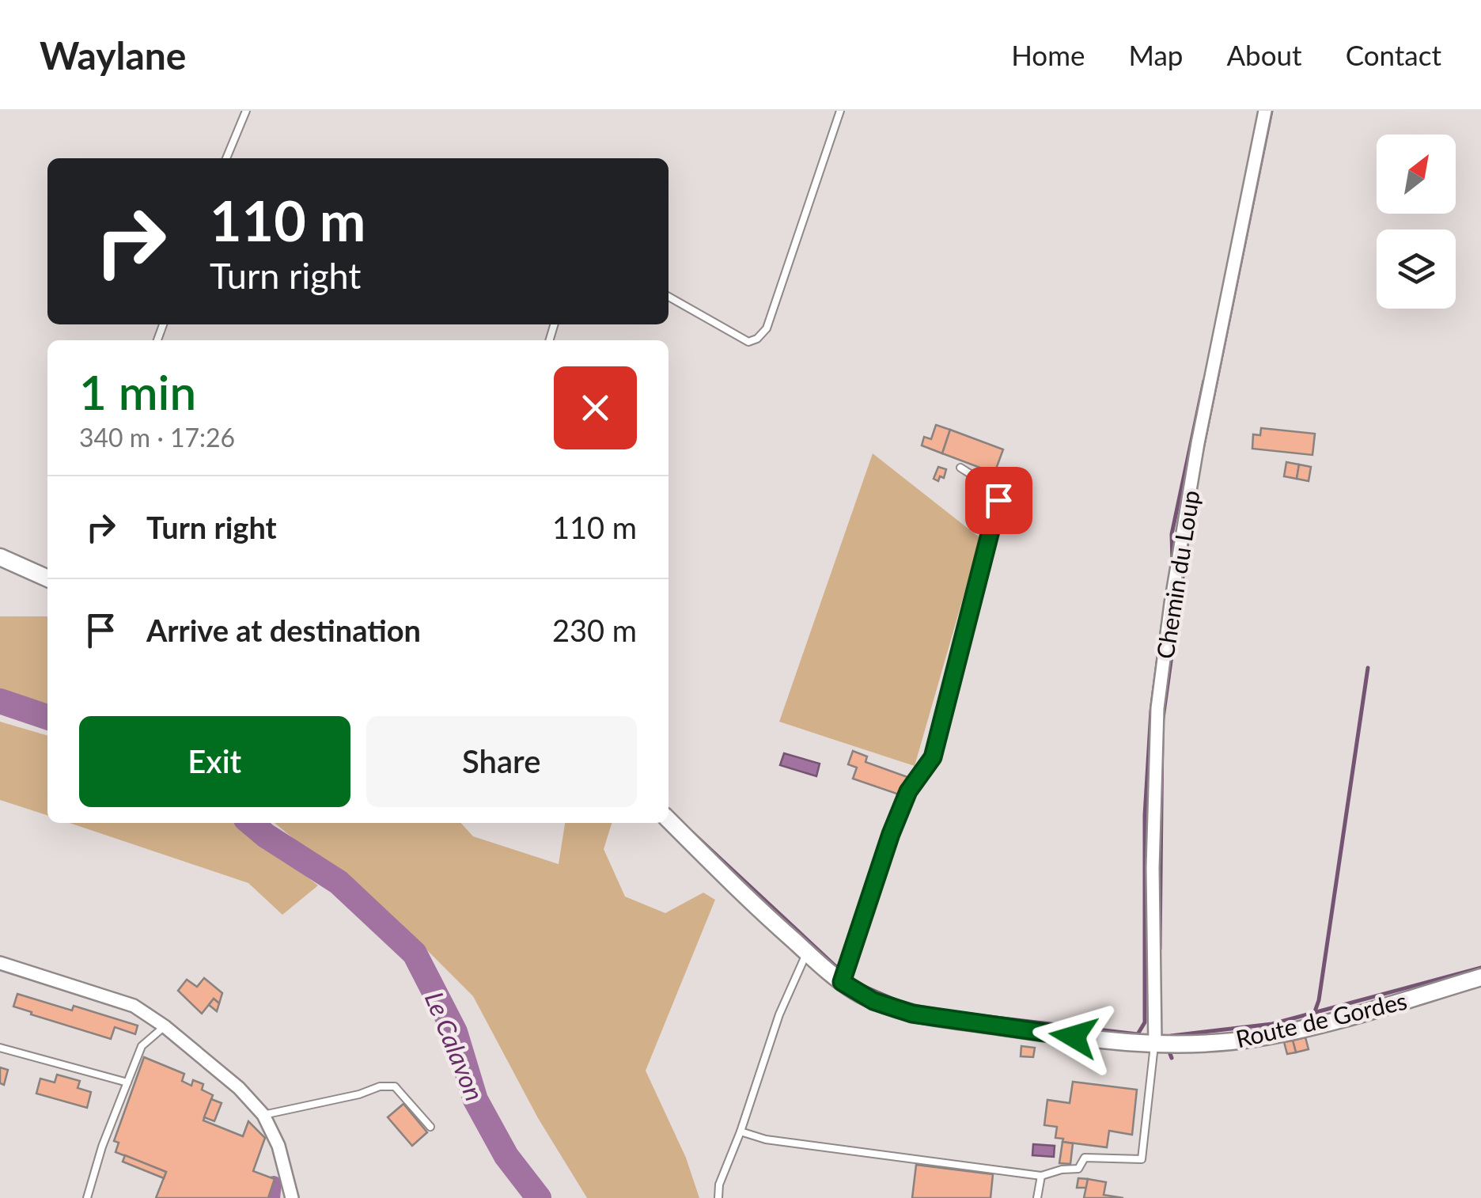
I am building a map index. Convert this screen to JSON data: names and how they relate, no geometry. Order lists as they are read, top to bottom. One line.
{"streets":{"street":["Chemin du Loup","Route de Gordes"]},"crossings":[["Chemin du Loup","Route de Gordes"]],"water":["Le Calavon"],"north":"top right","page":{"header":"Waylane","nav":["Home","Map","About","Contact"],"turn":["110 m","Turn right"],"heading":["1 min","340 m · 17:26"],"list":[{"name":"Turn right","value":"110 m"},{"name":"Arrive at destination","value":"230 m"}],"buttons":["Exit","Share"]}}
